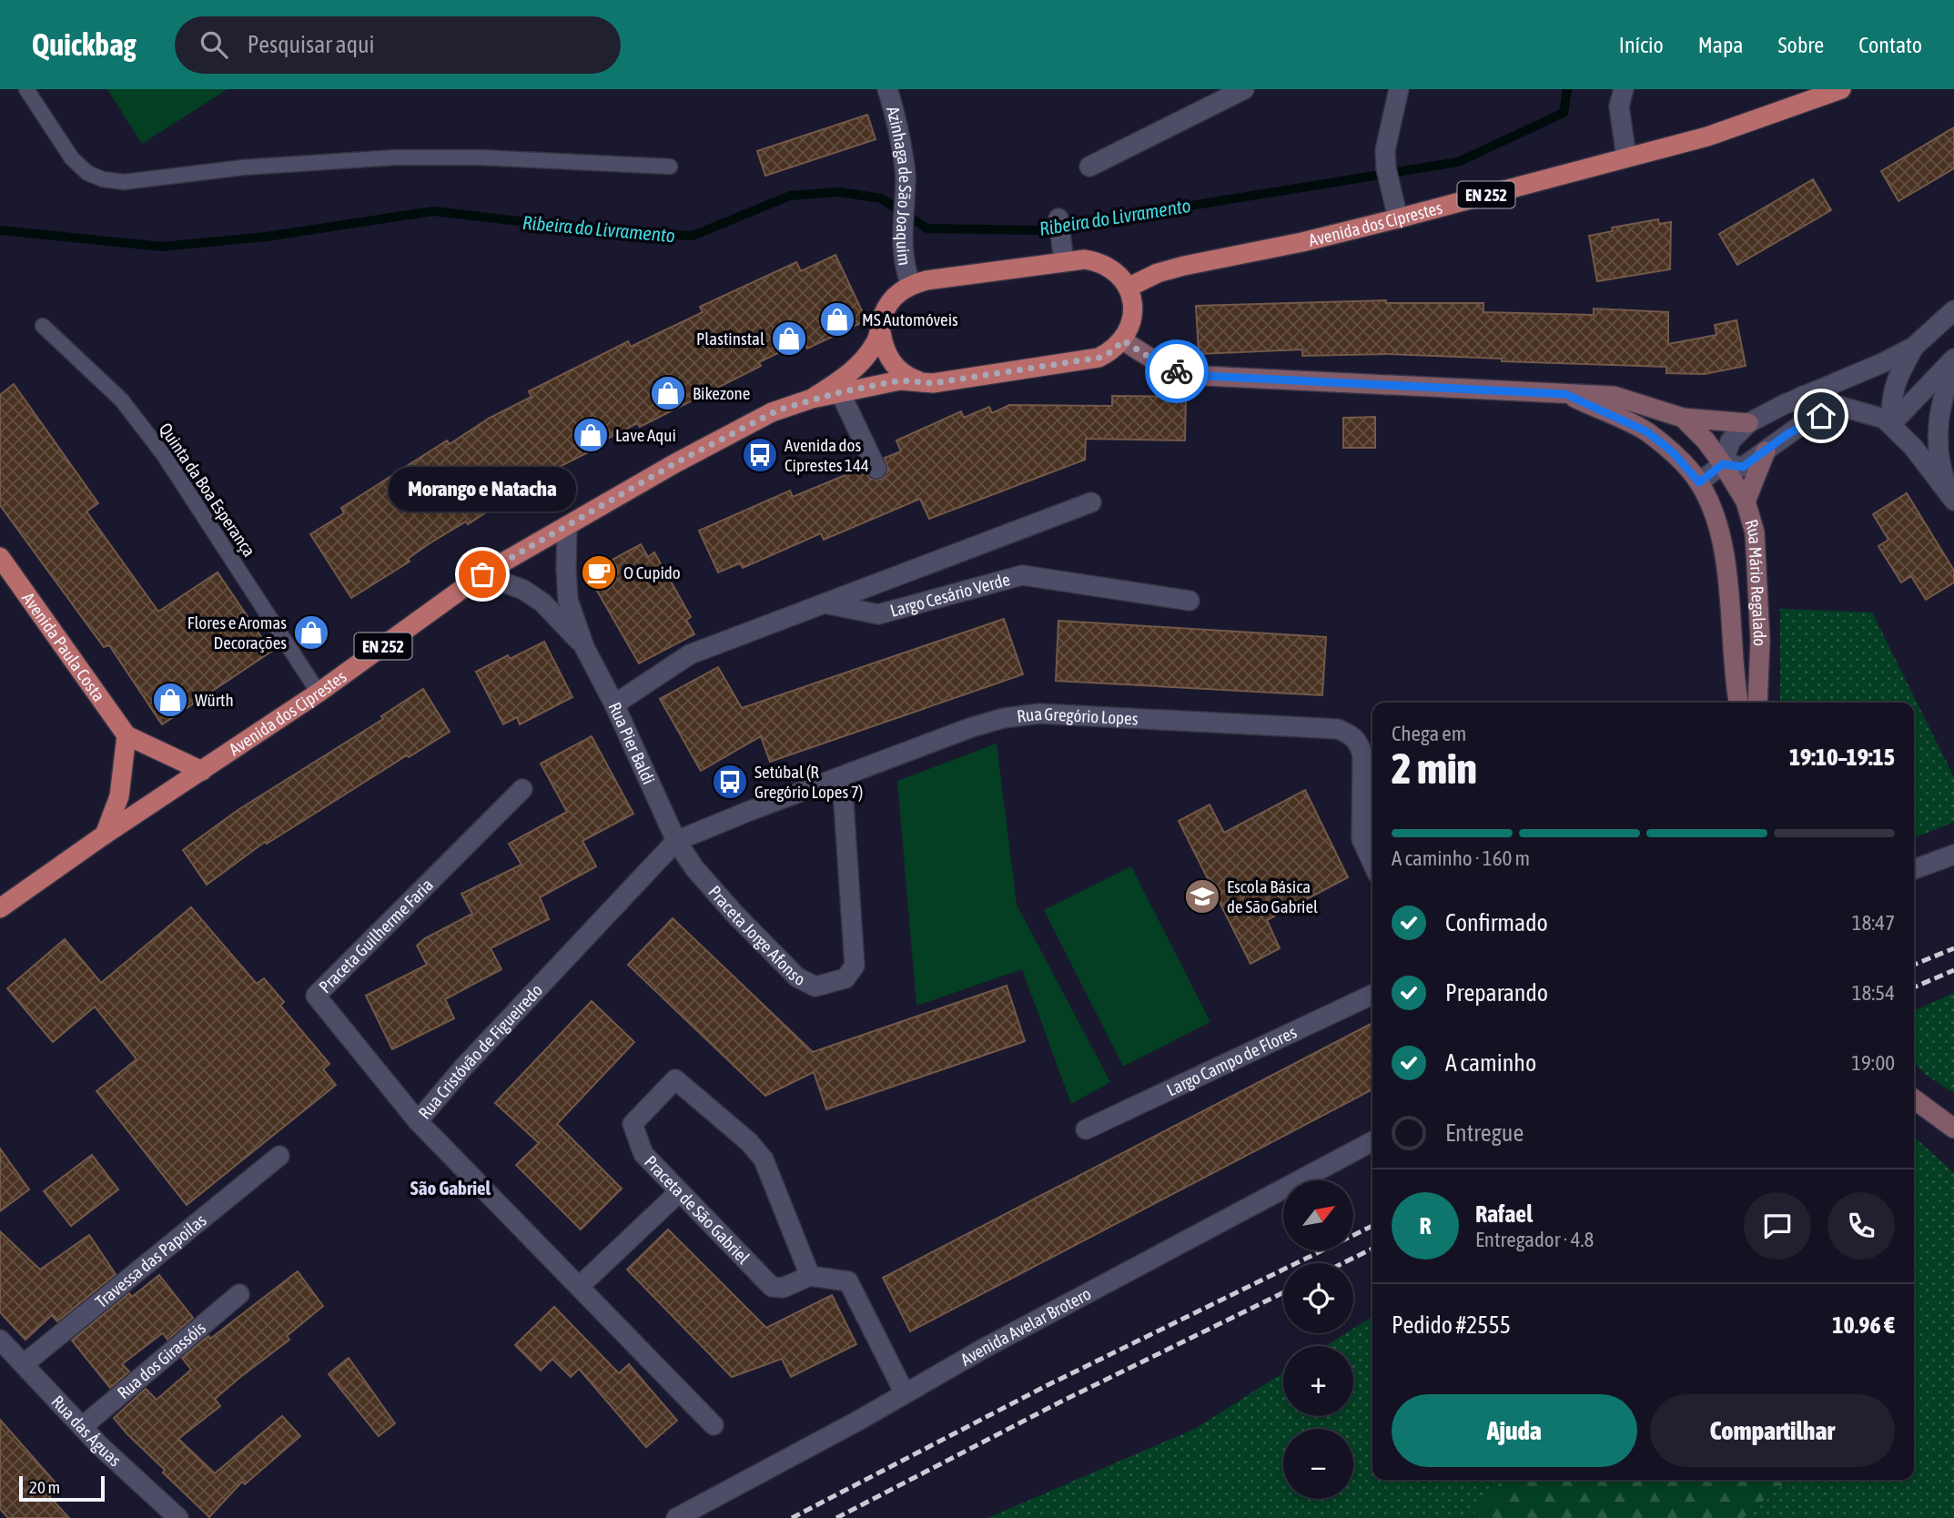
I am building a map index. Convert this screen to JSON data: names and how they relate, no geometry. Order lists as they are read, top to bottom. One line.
{"streets":{"main road":["EN 252","Avenida dos Ciprestes","Rua Mário Regalado","Avenida Paula Costa"],"street":["Azinhaga de São Joaquim","Largo Cesário Verde","Rua Gregório Lopes","Rua Pier Baldi","Praceta Jorge Afonso","Praceta Guilherme Faria","Rua Cristóvão de Figueiredo","Largo Campo de Flores","Praceta de São Gabriel","Travessa das Papoilas","Avenida Avelar Brotero","Rua dos Girassóis","Rua das Águas"],"lane":["Quinta da Boa Esperança"]},"crossings":[["Azinhaga de São Joaquim","Avenida dos Ciprestes"],["Avenida dos Ciprestes","Quinta da Boa Esperança"],["Avenida dos Ciprestes","Rua Pier Baldi"],["Largo Cesário Verde","Rua Pier Baldi"],["Rua Gregório Lopes","Rua Pier Baldi"],["Rua Gregório Lopes","Praceta Jorge Afonso"],["Rua Gregório Lopes","Rua Cristóvão de Figueiredo"],["Rua Pier Baldi","Praceta Jorge Afonso"],["Rua Pier Baldi","Rua Cristóvão de Figueiredo"],["Praceta Jorge Afonso","Rua Cristóvão de Figueiredo"],["Praceta Guilherme Faria","Rua Cristóvão de Figueiredo"],["Praceta de São Gabriel","Avenida Avelar Brotero"],["Travessa das Papoilas","Rua das Águas"],["Rua dos Girassóis","Rua das Águas"]],"districts":["São Gabriel"],"water":["Ribeira do Livramento"],"places":{"shop":["MS Automóveis","Plastinstal","Bikezone","Lave Aqui","Flores e Aromas Decorações","Würth"],"bus stop":["Avenida dos Ciprestes 144","Setúbal (R Gregório Lopes 7)"],"cafe":["O Cupido"],"other":["Morango e Natacha"],"school or university":["Escola Básica de São Gabriel"]},"scale_bar":"20 m","north":"top right","page":{"header":"Quickbag","search":"Pesquisar aqui","nav":["Início","Mapa","Sobre","Contato"],"bubble":"Morango e Natacha","heading":["2 min","Chega em","19:10–19:15"],"panel":["Rafael","Entregador · 4.8","Pedido #2555","10.96 €"],"bar":"A caminho · 160 m","list":[["Confirmado","18:47"],["Preparando","18:54"],["A caminho","19:00"],"Entregue"],"map_buttons":["+","−"],"round":"R","buttons":["Ajuda","Compartilhar"],"scale":"20 m"}}
